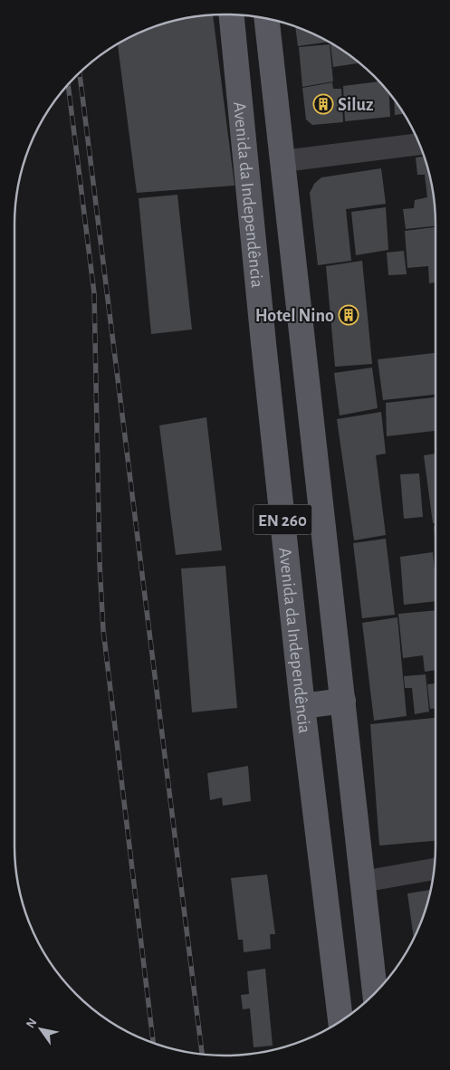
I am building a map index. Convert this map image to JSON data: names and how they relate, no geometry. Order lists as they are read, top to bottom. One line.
{"streets":{"main road":["Avenida da Independência","EN 260"]},"places":{"building":["Siluz","Hotel Nino"]},"north":"top left"}
